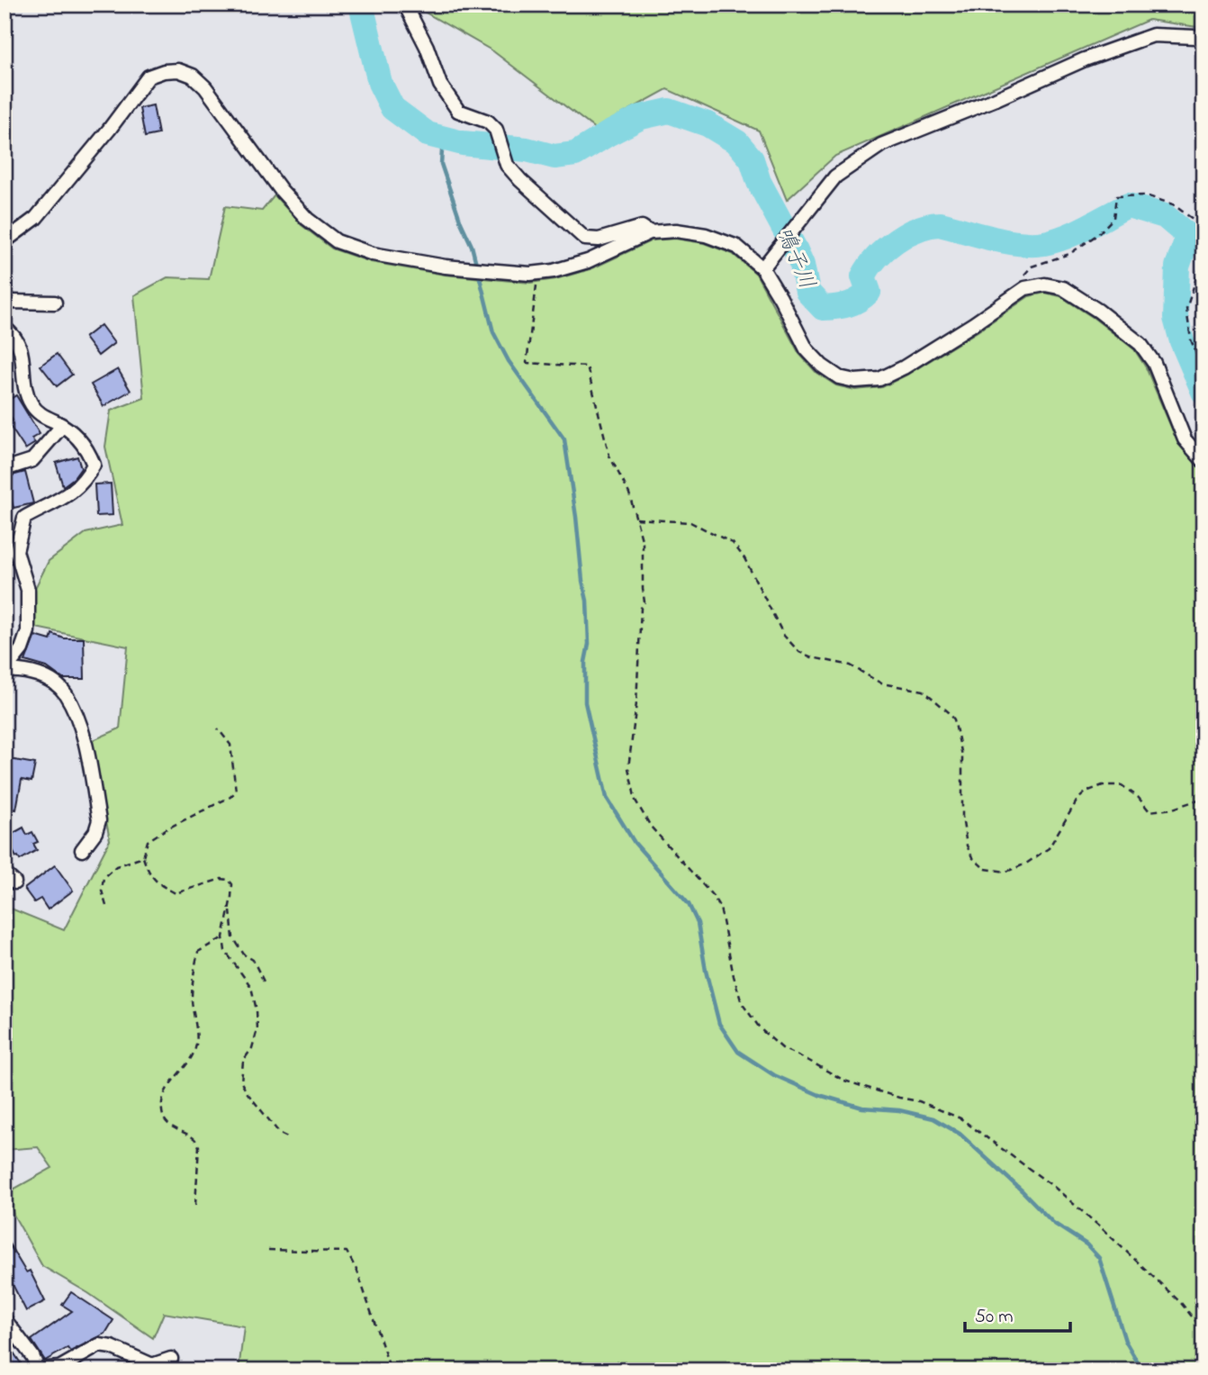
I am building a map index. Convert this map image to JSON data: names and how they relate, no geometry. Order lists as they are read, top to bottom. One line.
{"water":["鳴子川"],"scale_bar":"50 m"}
